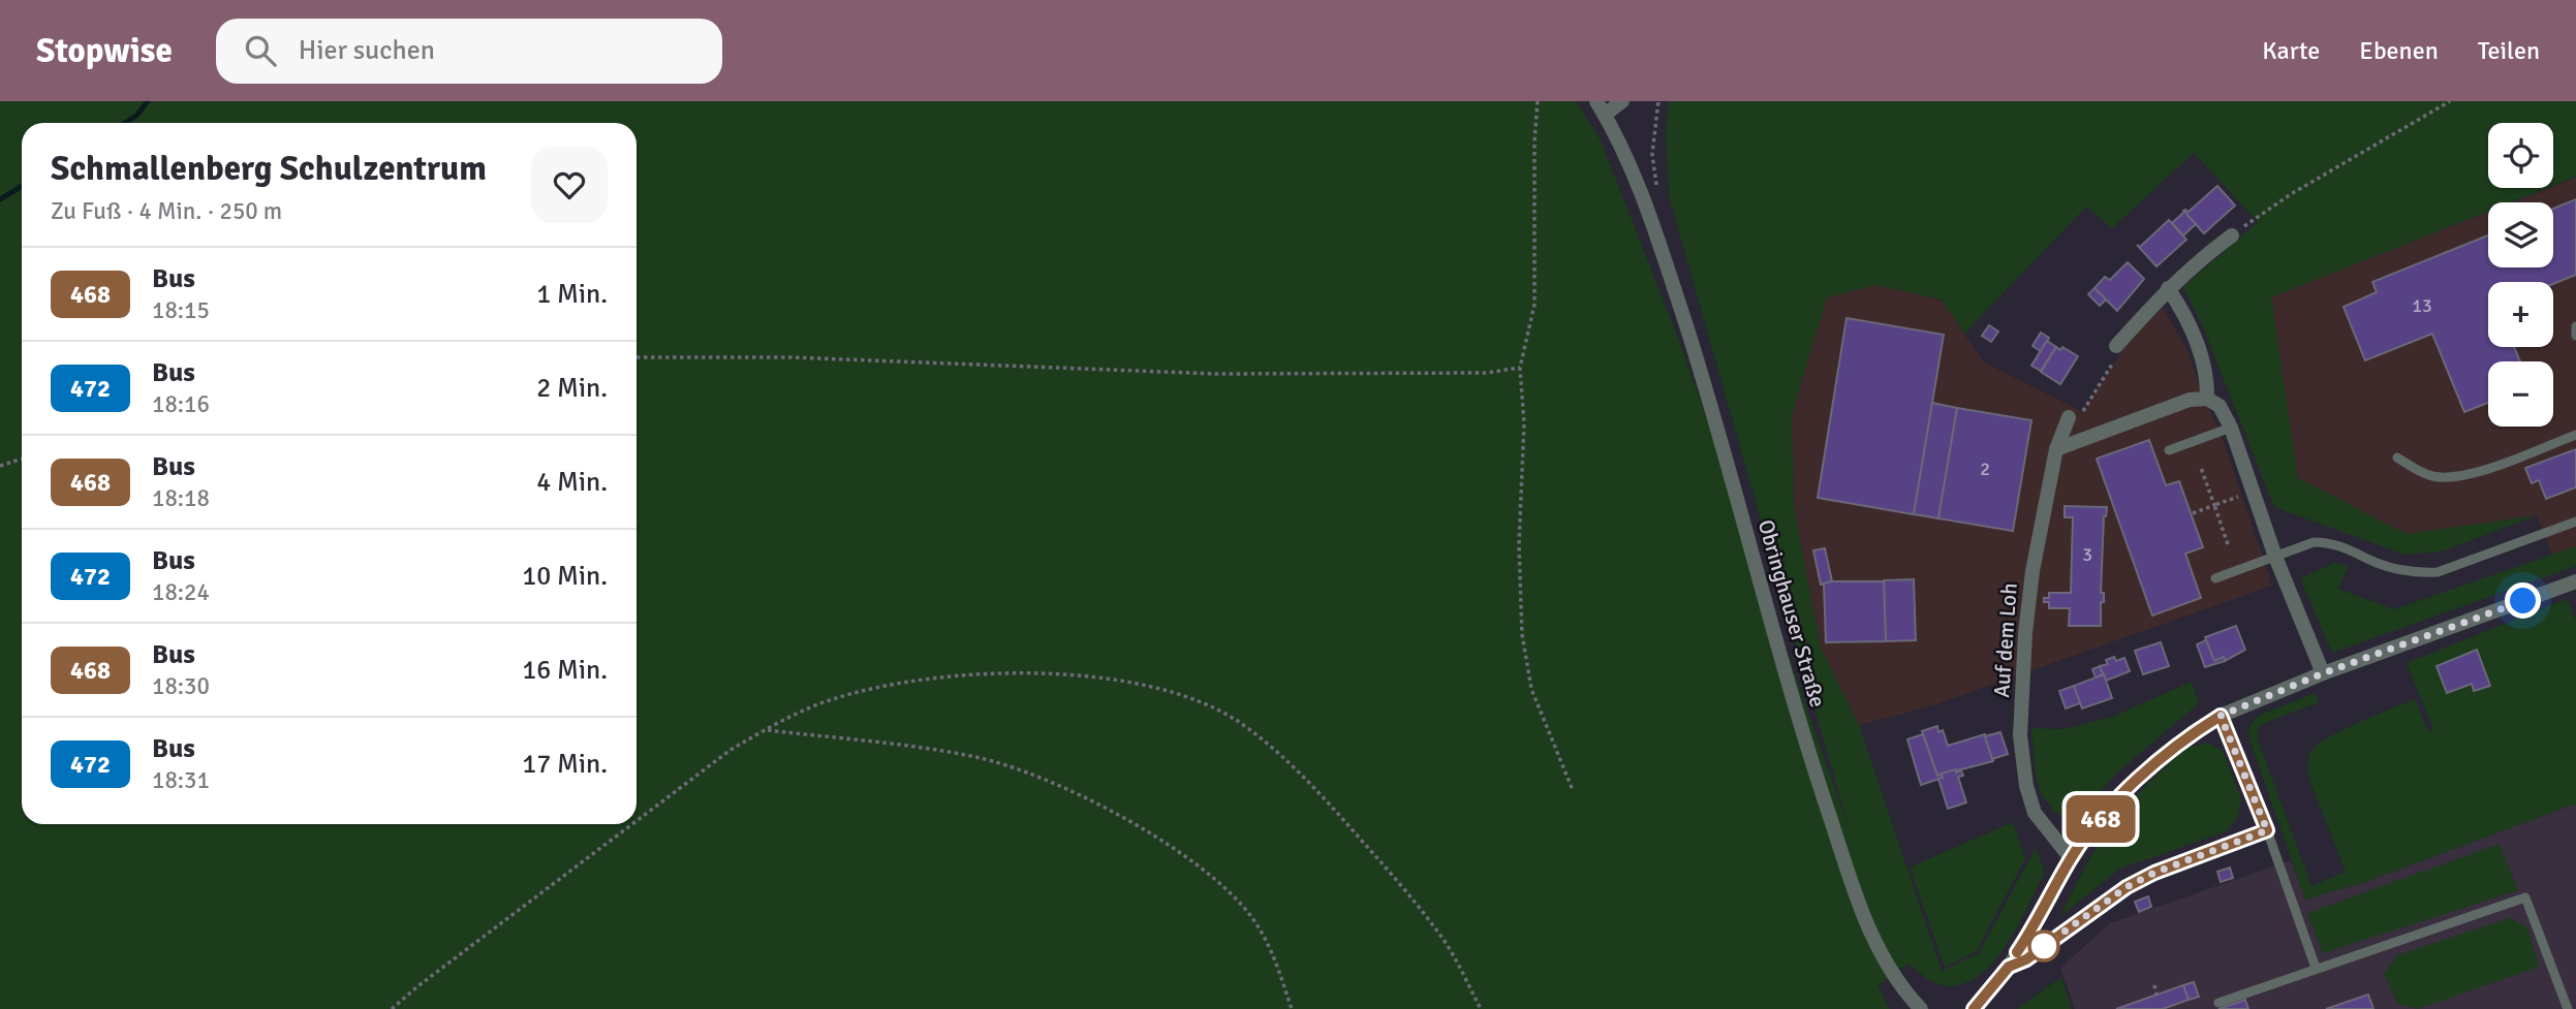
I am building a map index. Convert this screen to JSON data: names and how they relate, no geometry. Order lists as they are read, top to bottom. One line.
{"streets":{"street":["Obringhauser Straße","Auf dem Loh"]},"lines":["bus line 468"],"house_numbers":["13","2","3"],"page":{"header":"Stopwise","search":"Hier suchen","nav":["Karte","Ebenen","Teilen"],"on_map":"468","map_buttons":["+","−"],"heading":["Schmallenberg Schulzentrum","Zu Fuß · 4 Min. · 250 m"],"list":[{"mark":"468","name":"Bus","note":"18:15","value":"1 Min."},{"mark":"472","name":"Bus","note":"18:16","value":"2 Min."},{"mark":"468","name":"Bus","note":"18:18","value":"4 Min."},{"mark":"472","name":"Bus","note":"18:24","value":"10 Min."},{"mark":"468","name":"Bus","note":"18:30","value":"16 Min."},{"mark":"472","name":"Bus","note":"18:31","value":"17 Min."}]}}
